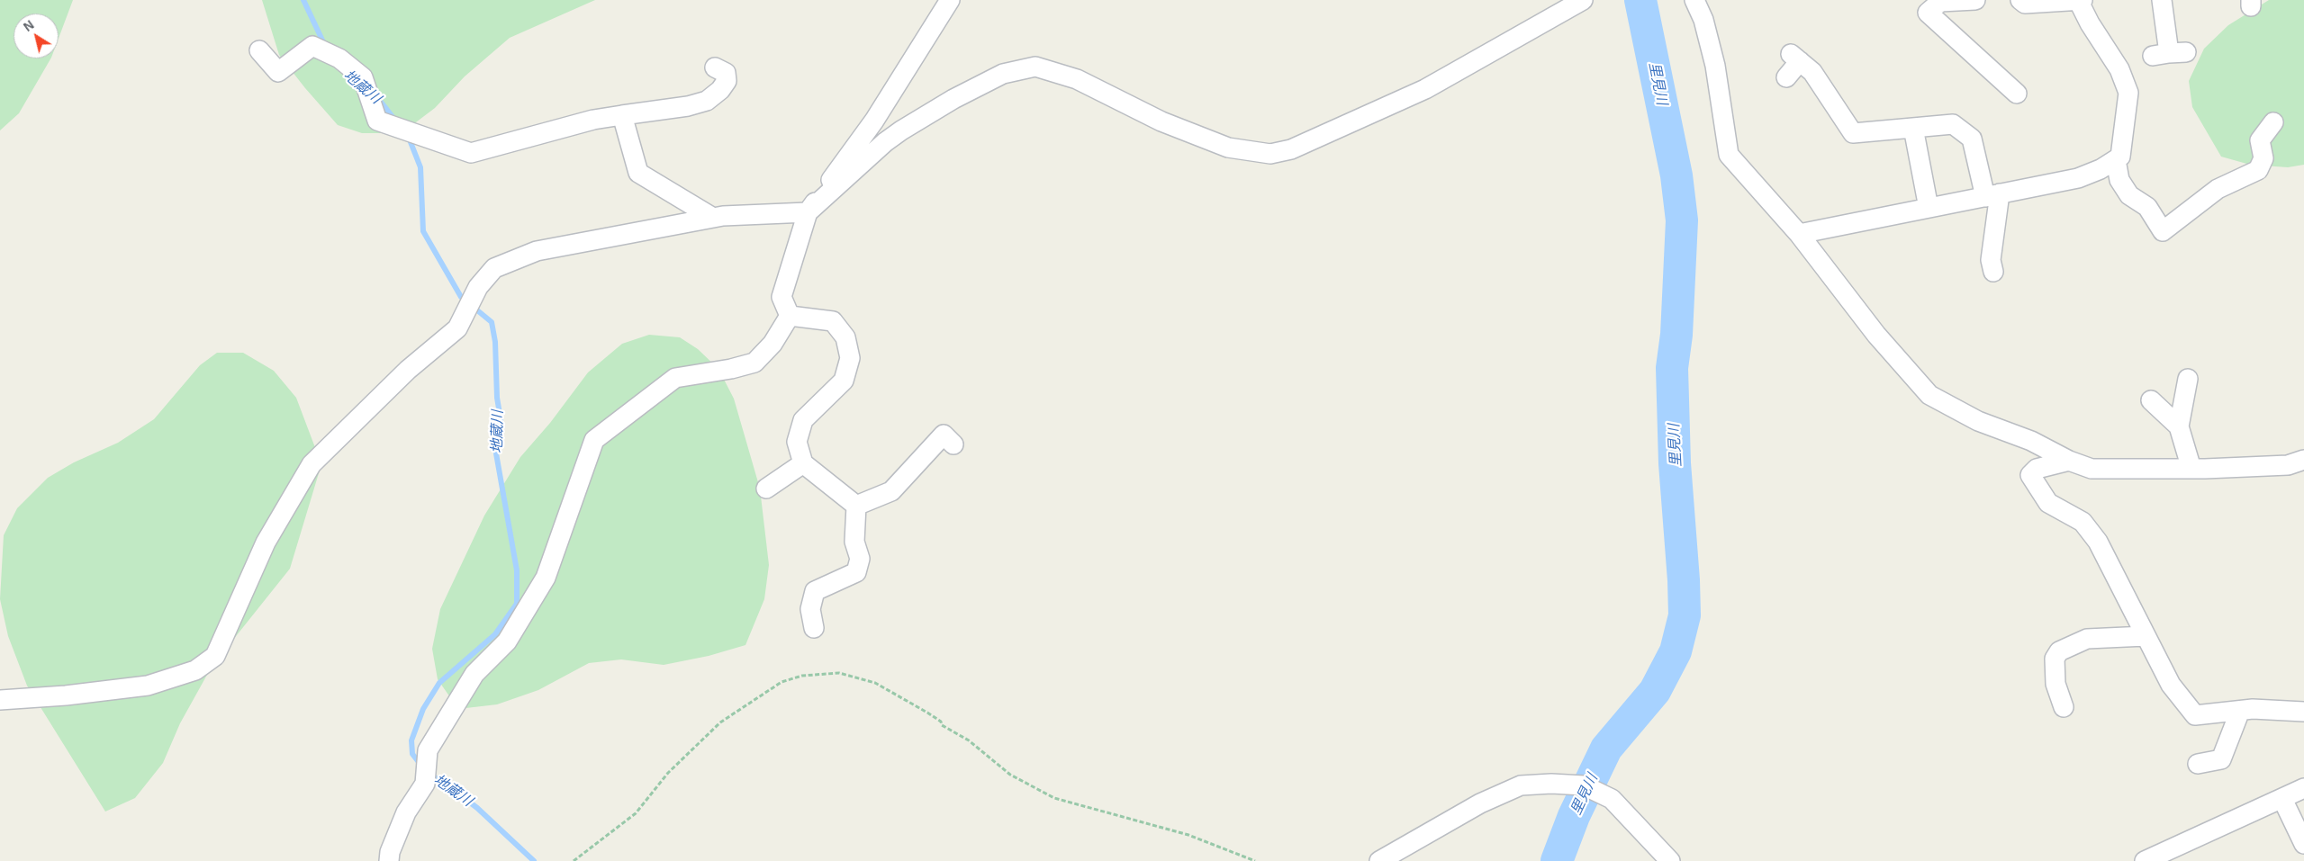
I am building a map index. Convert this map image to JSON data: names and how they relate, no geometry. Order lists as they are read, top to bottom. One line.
{"water":["里見川","地蔵川"],"north":"top left"}
